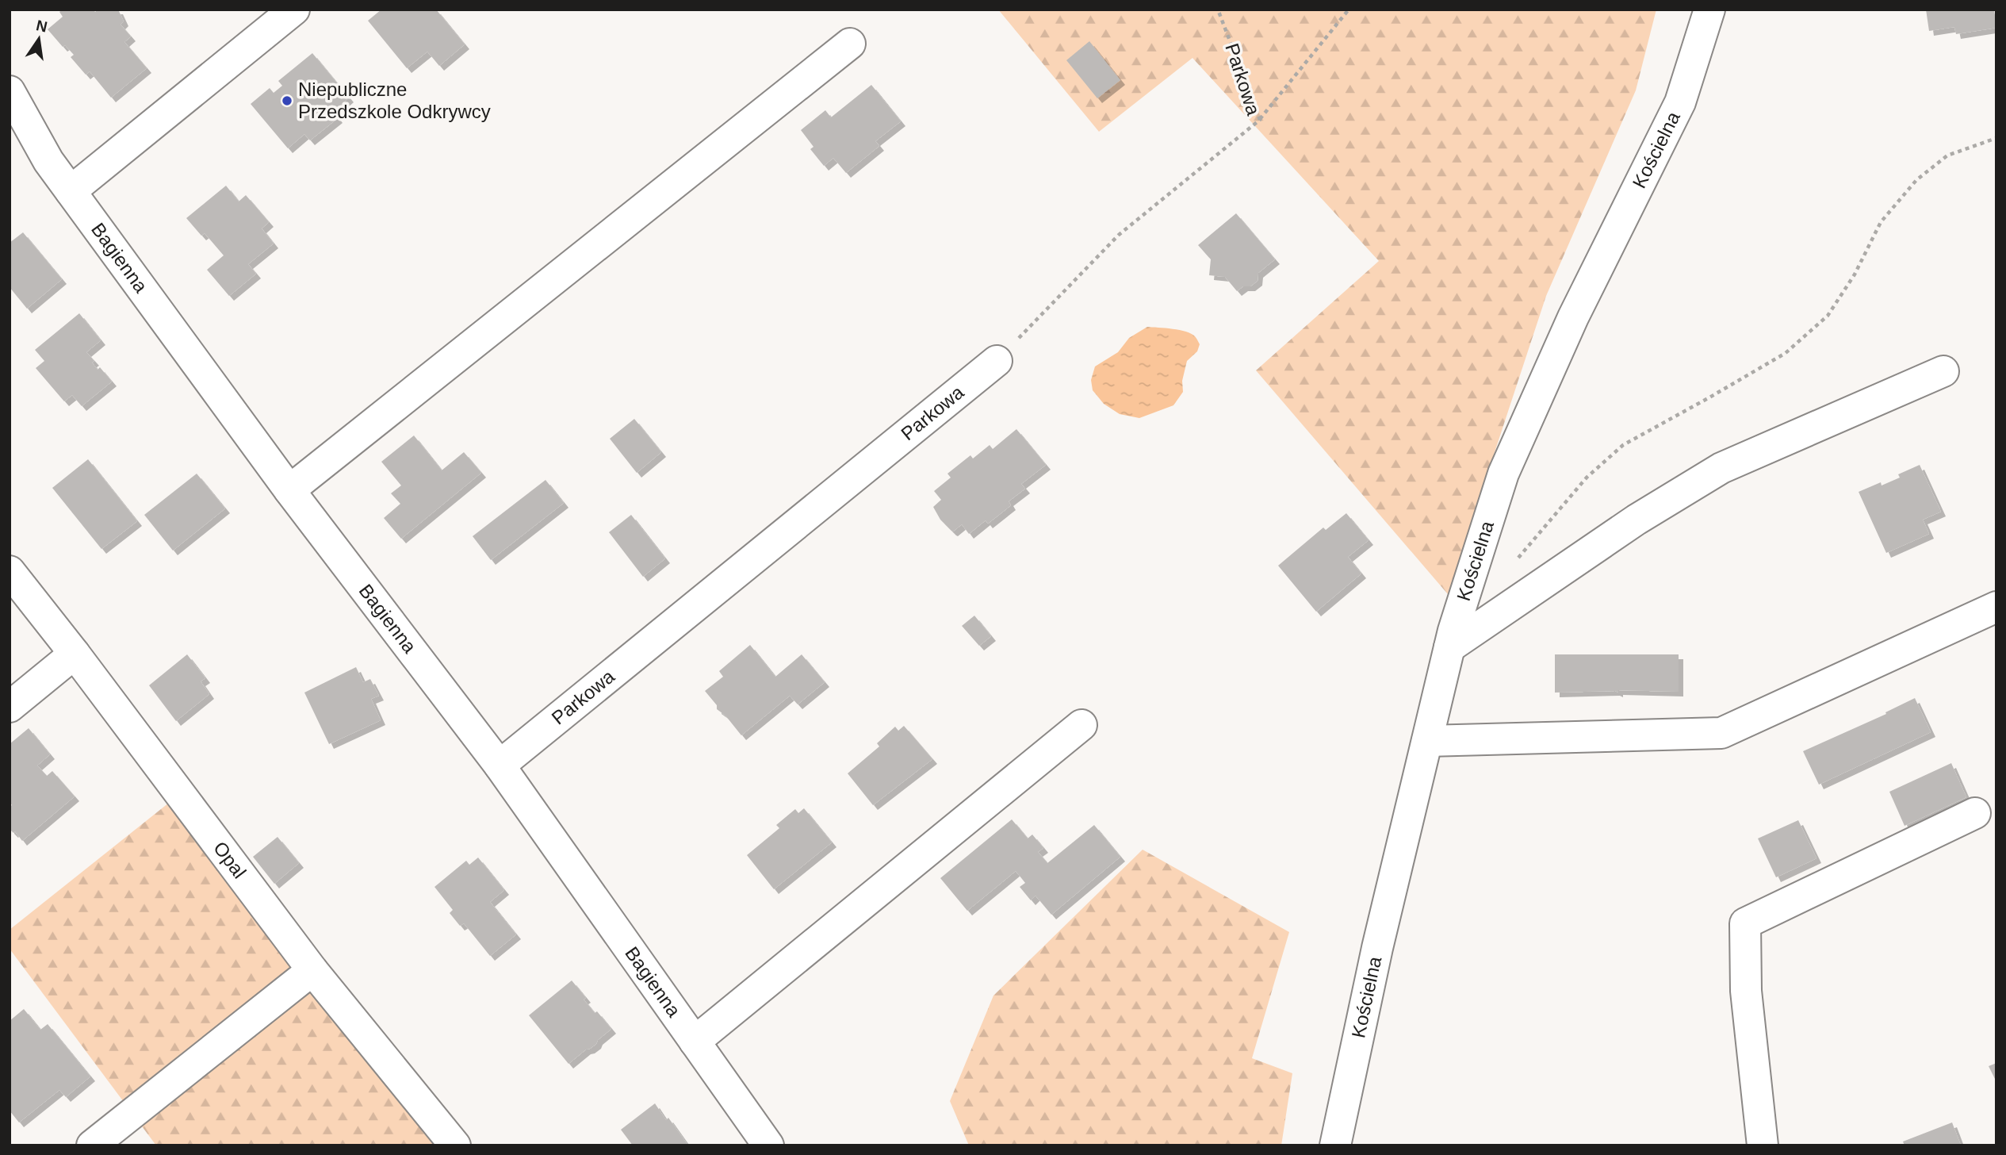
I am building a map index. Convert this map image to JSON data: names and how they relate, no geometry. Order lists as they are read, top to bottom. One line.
{"streets":{"street":["Parkowa","Kościelna","Bagienna","Opal"]},"crossings":[["Parkowa","Bagienna"]],"places":["Niepubliczne Przedszkole Odkrywcy"],"north":"top"}
